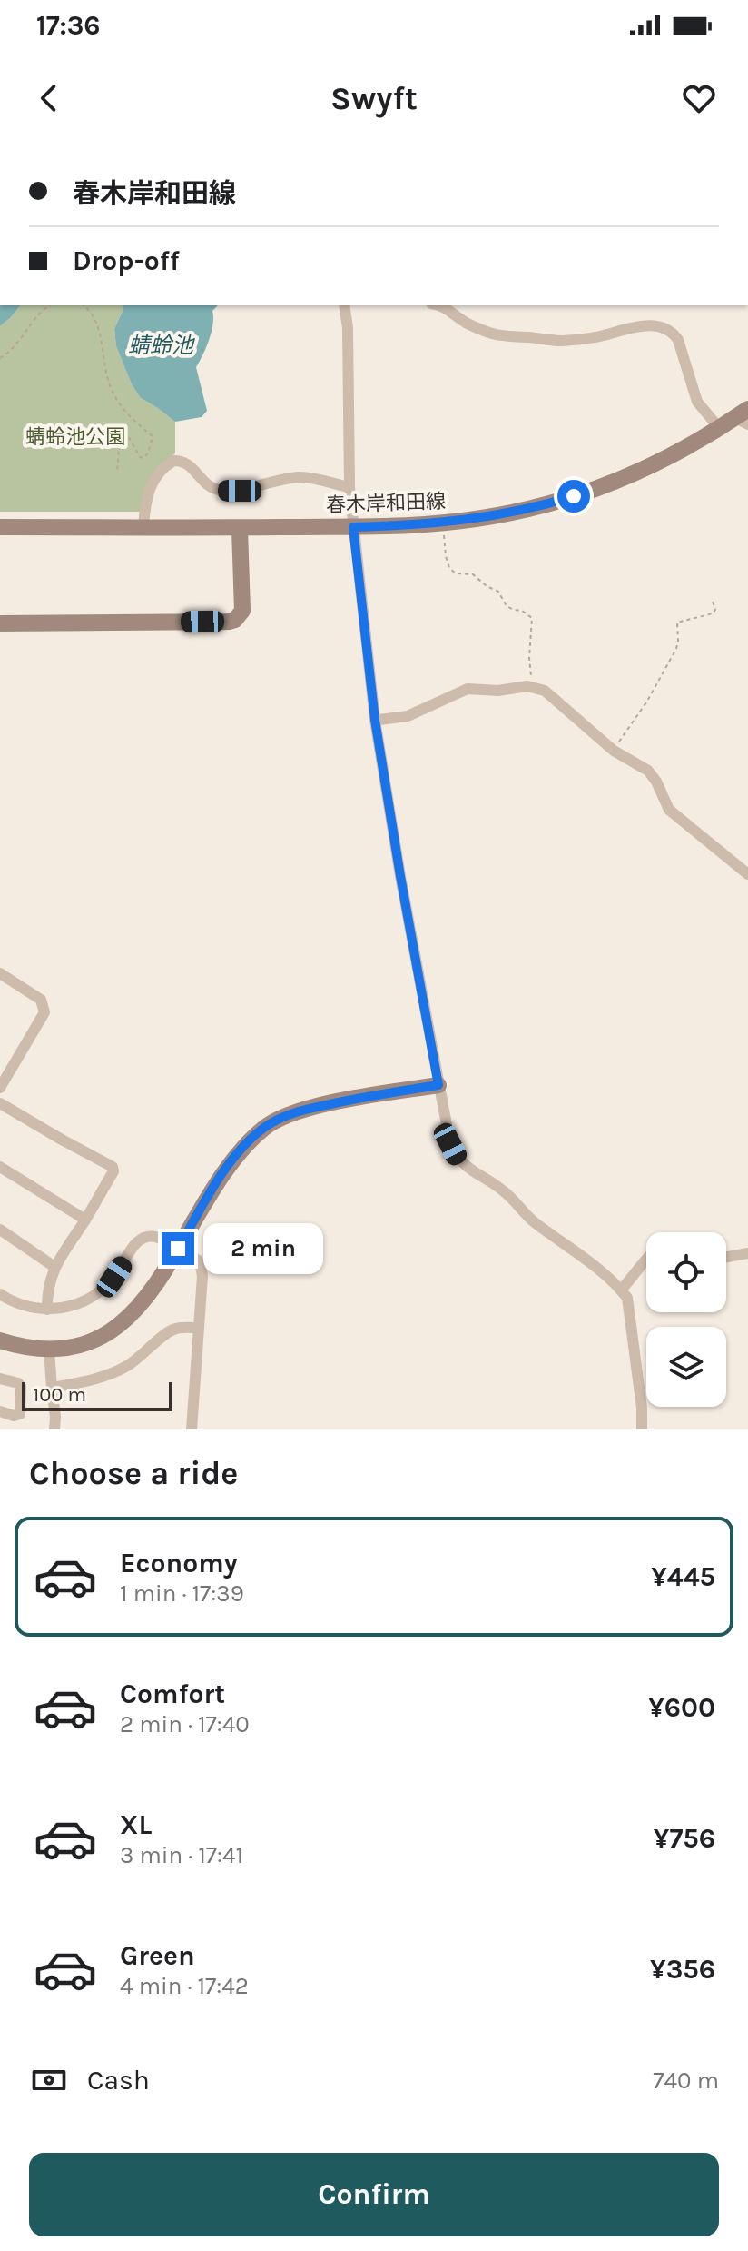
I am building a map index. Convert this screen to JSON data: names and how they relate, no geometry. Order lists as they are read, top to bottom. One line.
{"streets":{"street":["春木岸和田線"]},"water":["蜻蛉池"],"parks":["蜻蛉池公園"],"scale_bar":"100 m","page":{"status":"17:36","header":"Swyft","banner":["春木岸和田線","Drop-off"],"bubble":"2 min","scale":"100 m","heading":"Choose a ride","list":[{"name":"Economy","note":"1 min · 17:39","value":"¥445"},{"name":"Comfort","note":"2 min · 17:40","value":"¥600"},{"name":"XL","note":"3 min · 17:41","value":"¥756"},{"name":"Green","note":"4 min · 17:42","value":"¥356"}],"pay":["Cash","740 m"],"buttons":"Confirm"}}
